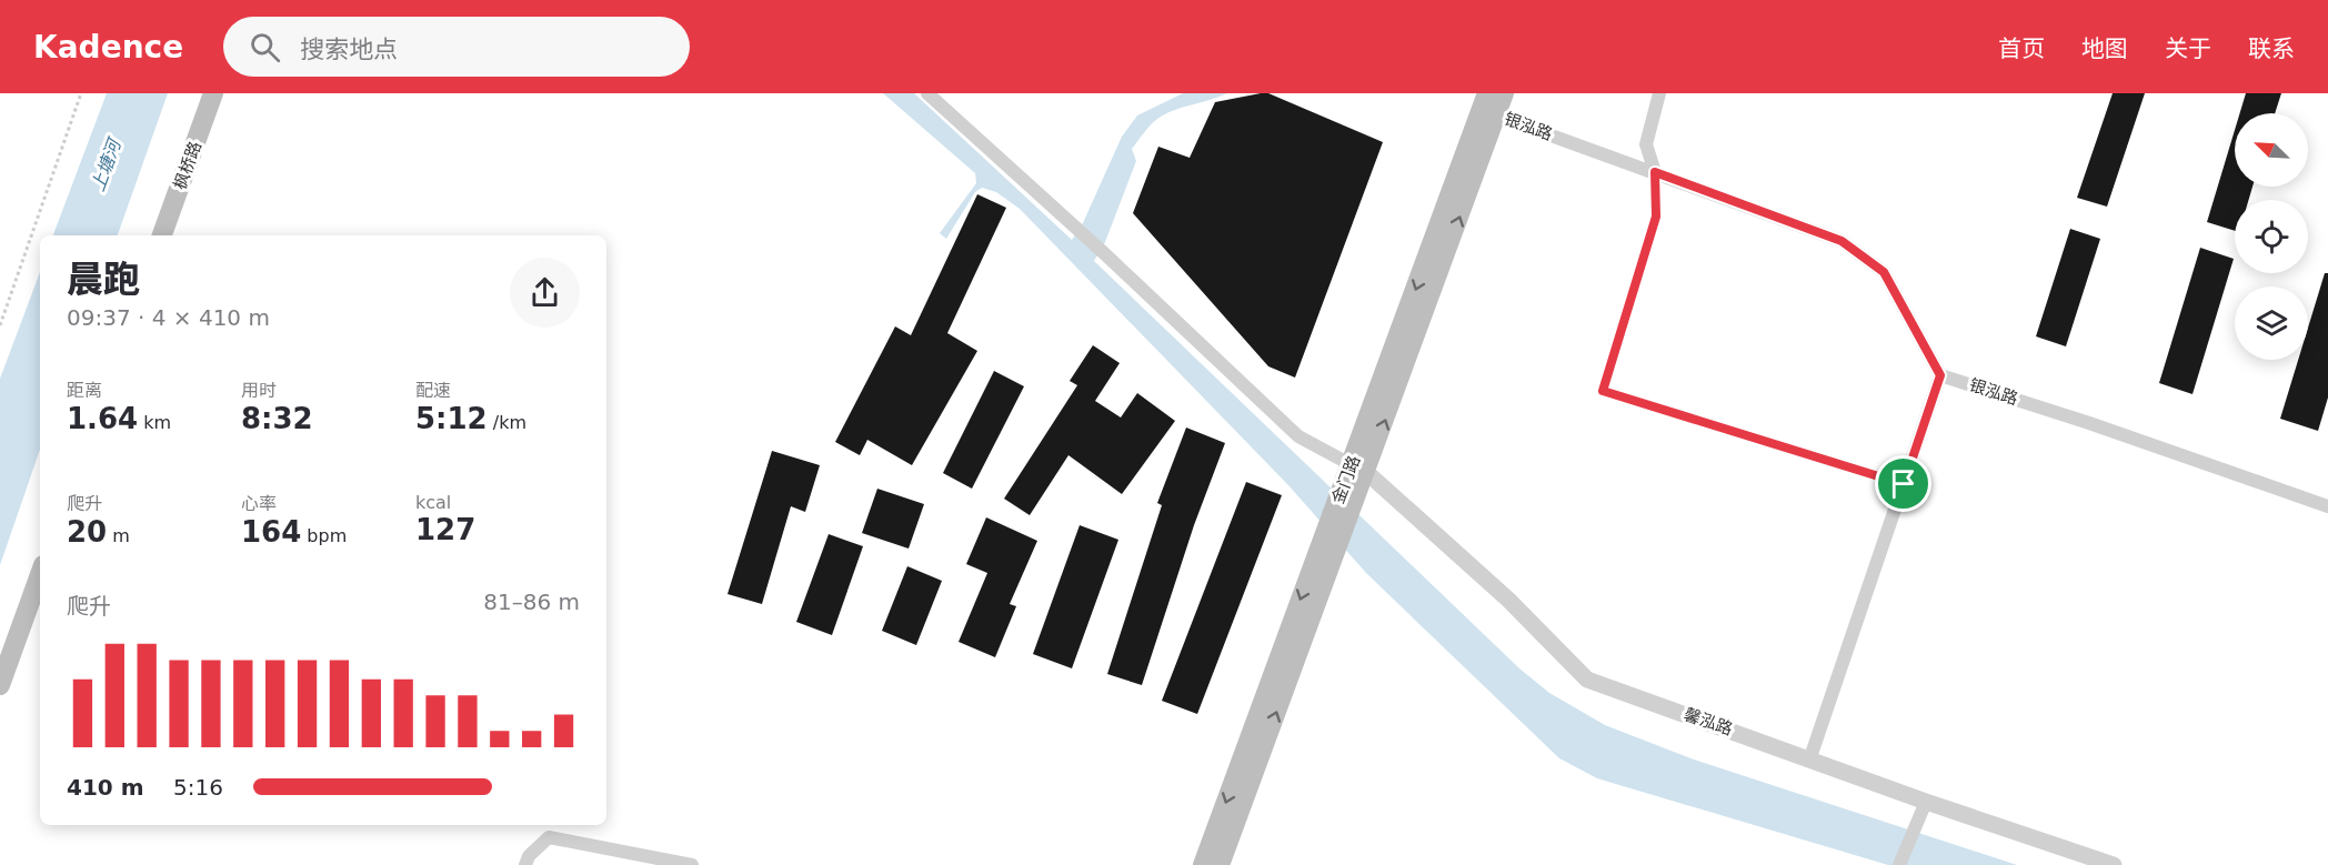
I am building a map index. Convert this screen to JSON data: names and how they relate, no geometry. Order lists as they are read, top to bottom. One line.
{"streets":{"main road":["枫桥路","金门路"],"street":["银泓路","馨泓路"]},"crossings":[["银泓路","金门路"],["金门路","馨泓路"]],"water":["上塘河"],"north":"top left","page":{"header":"Kadence","search":"搜索地点","nav":["首页","地图","关于","联系"],"heading":["晨跑","09:37 · 4 × 410 m"],"stats":[["距离","1.64 km"],["用时","8:32"],["配速","5:12 /km"],["爬升","20 m"],["心率","164 bpm"],["kcal","127"]],"chart":["爬升","81–86 m"],"list":[{"name":"410 m","note":"5:16"}]}}
